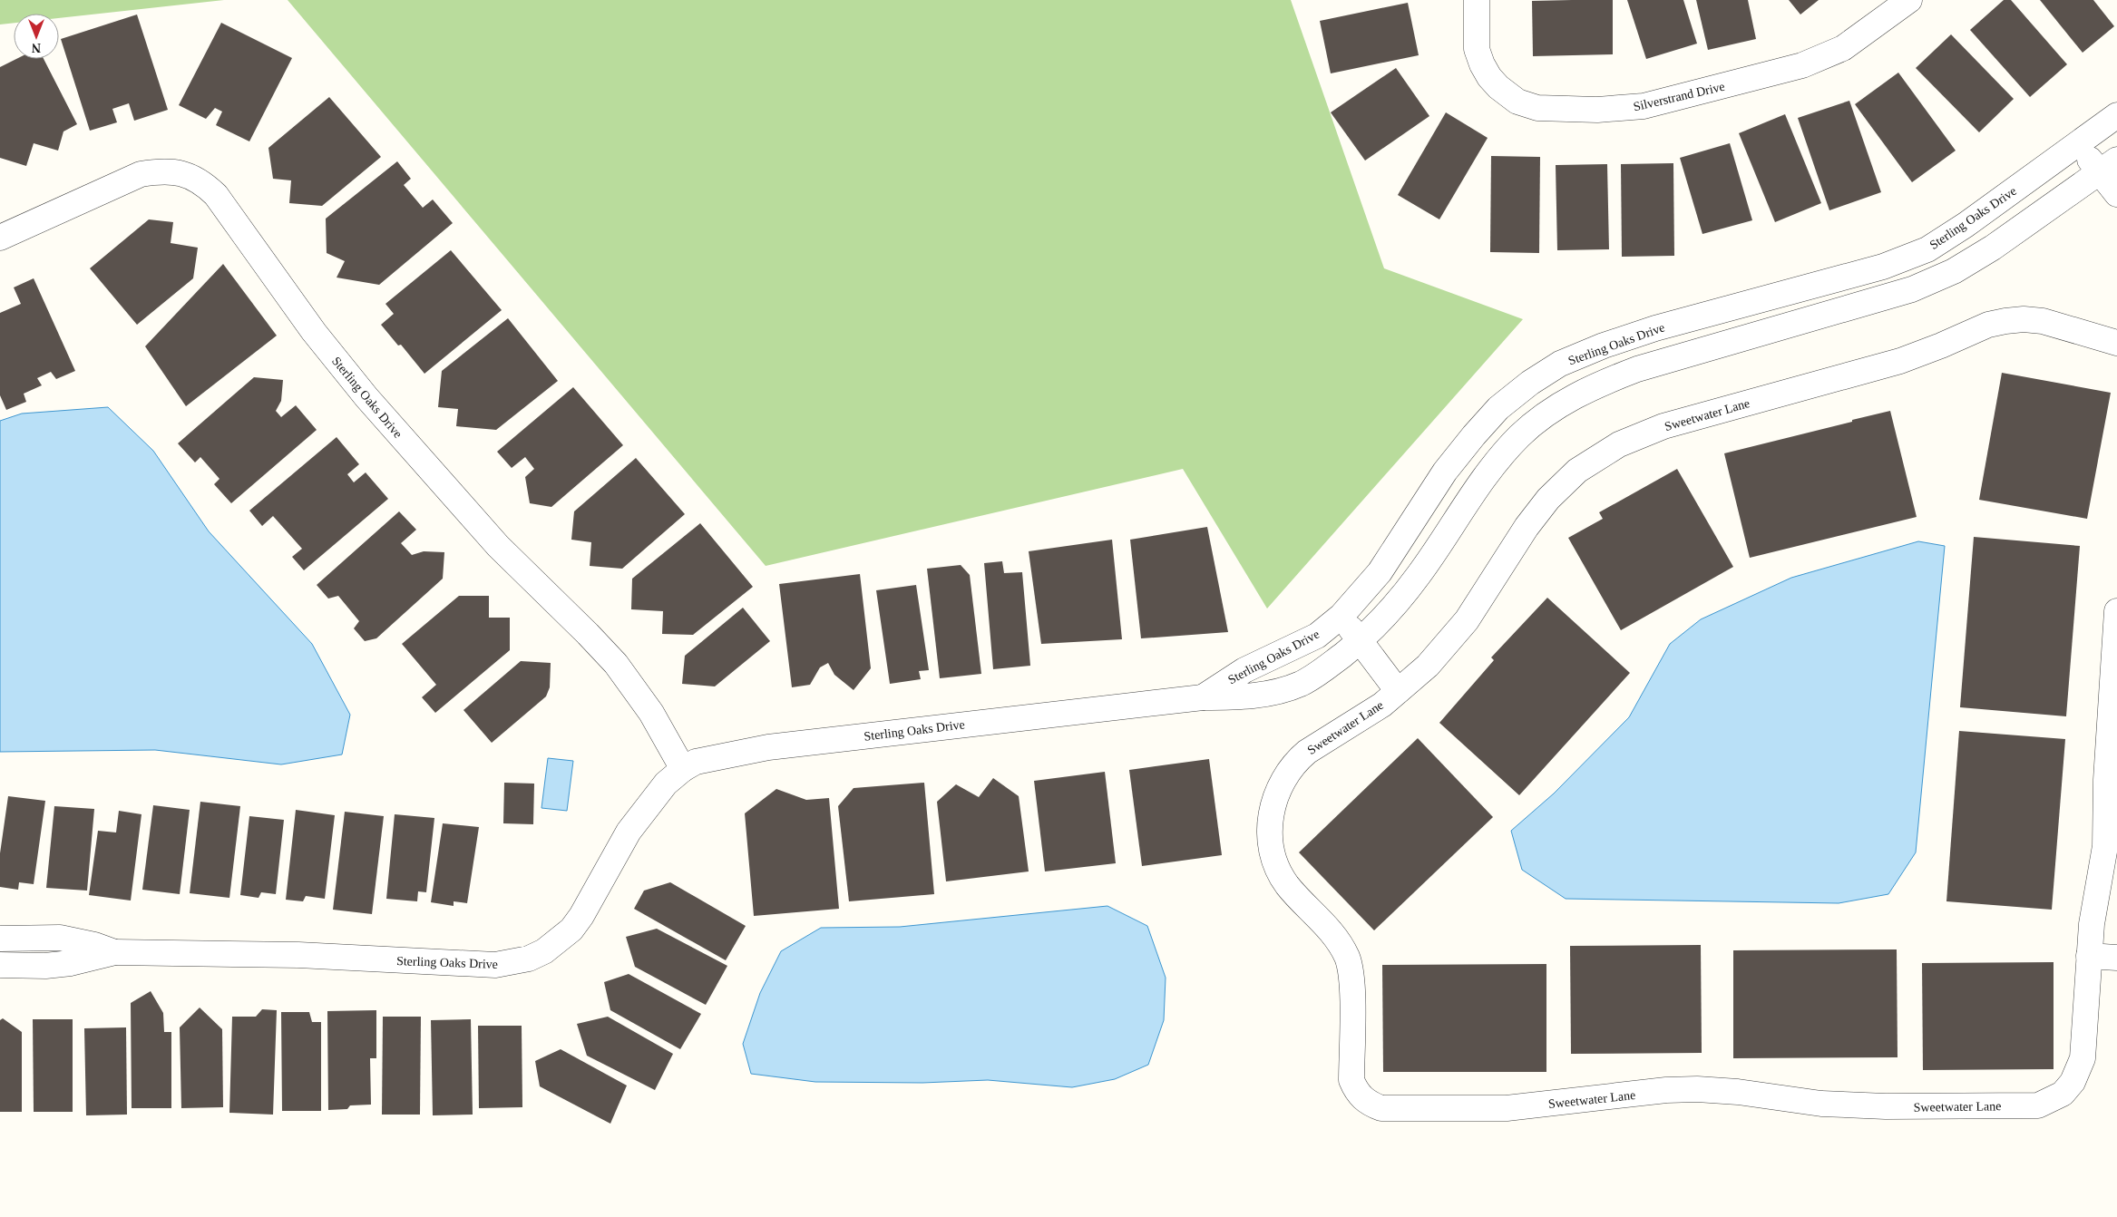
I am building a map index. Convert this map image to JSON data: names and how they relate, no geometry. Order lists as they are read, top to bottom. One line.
{"streets":{"street":["Silverstrand Drive","Sterling Oaks Drive","Sweetwater Lane"]},"north":"bottom"}
